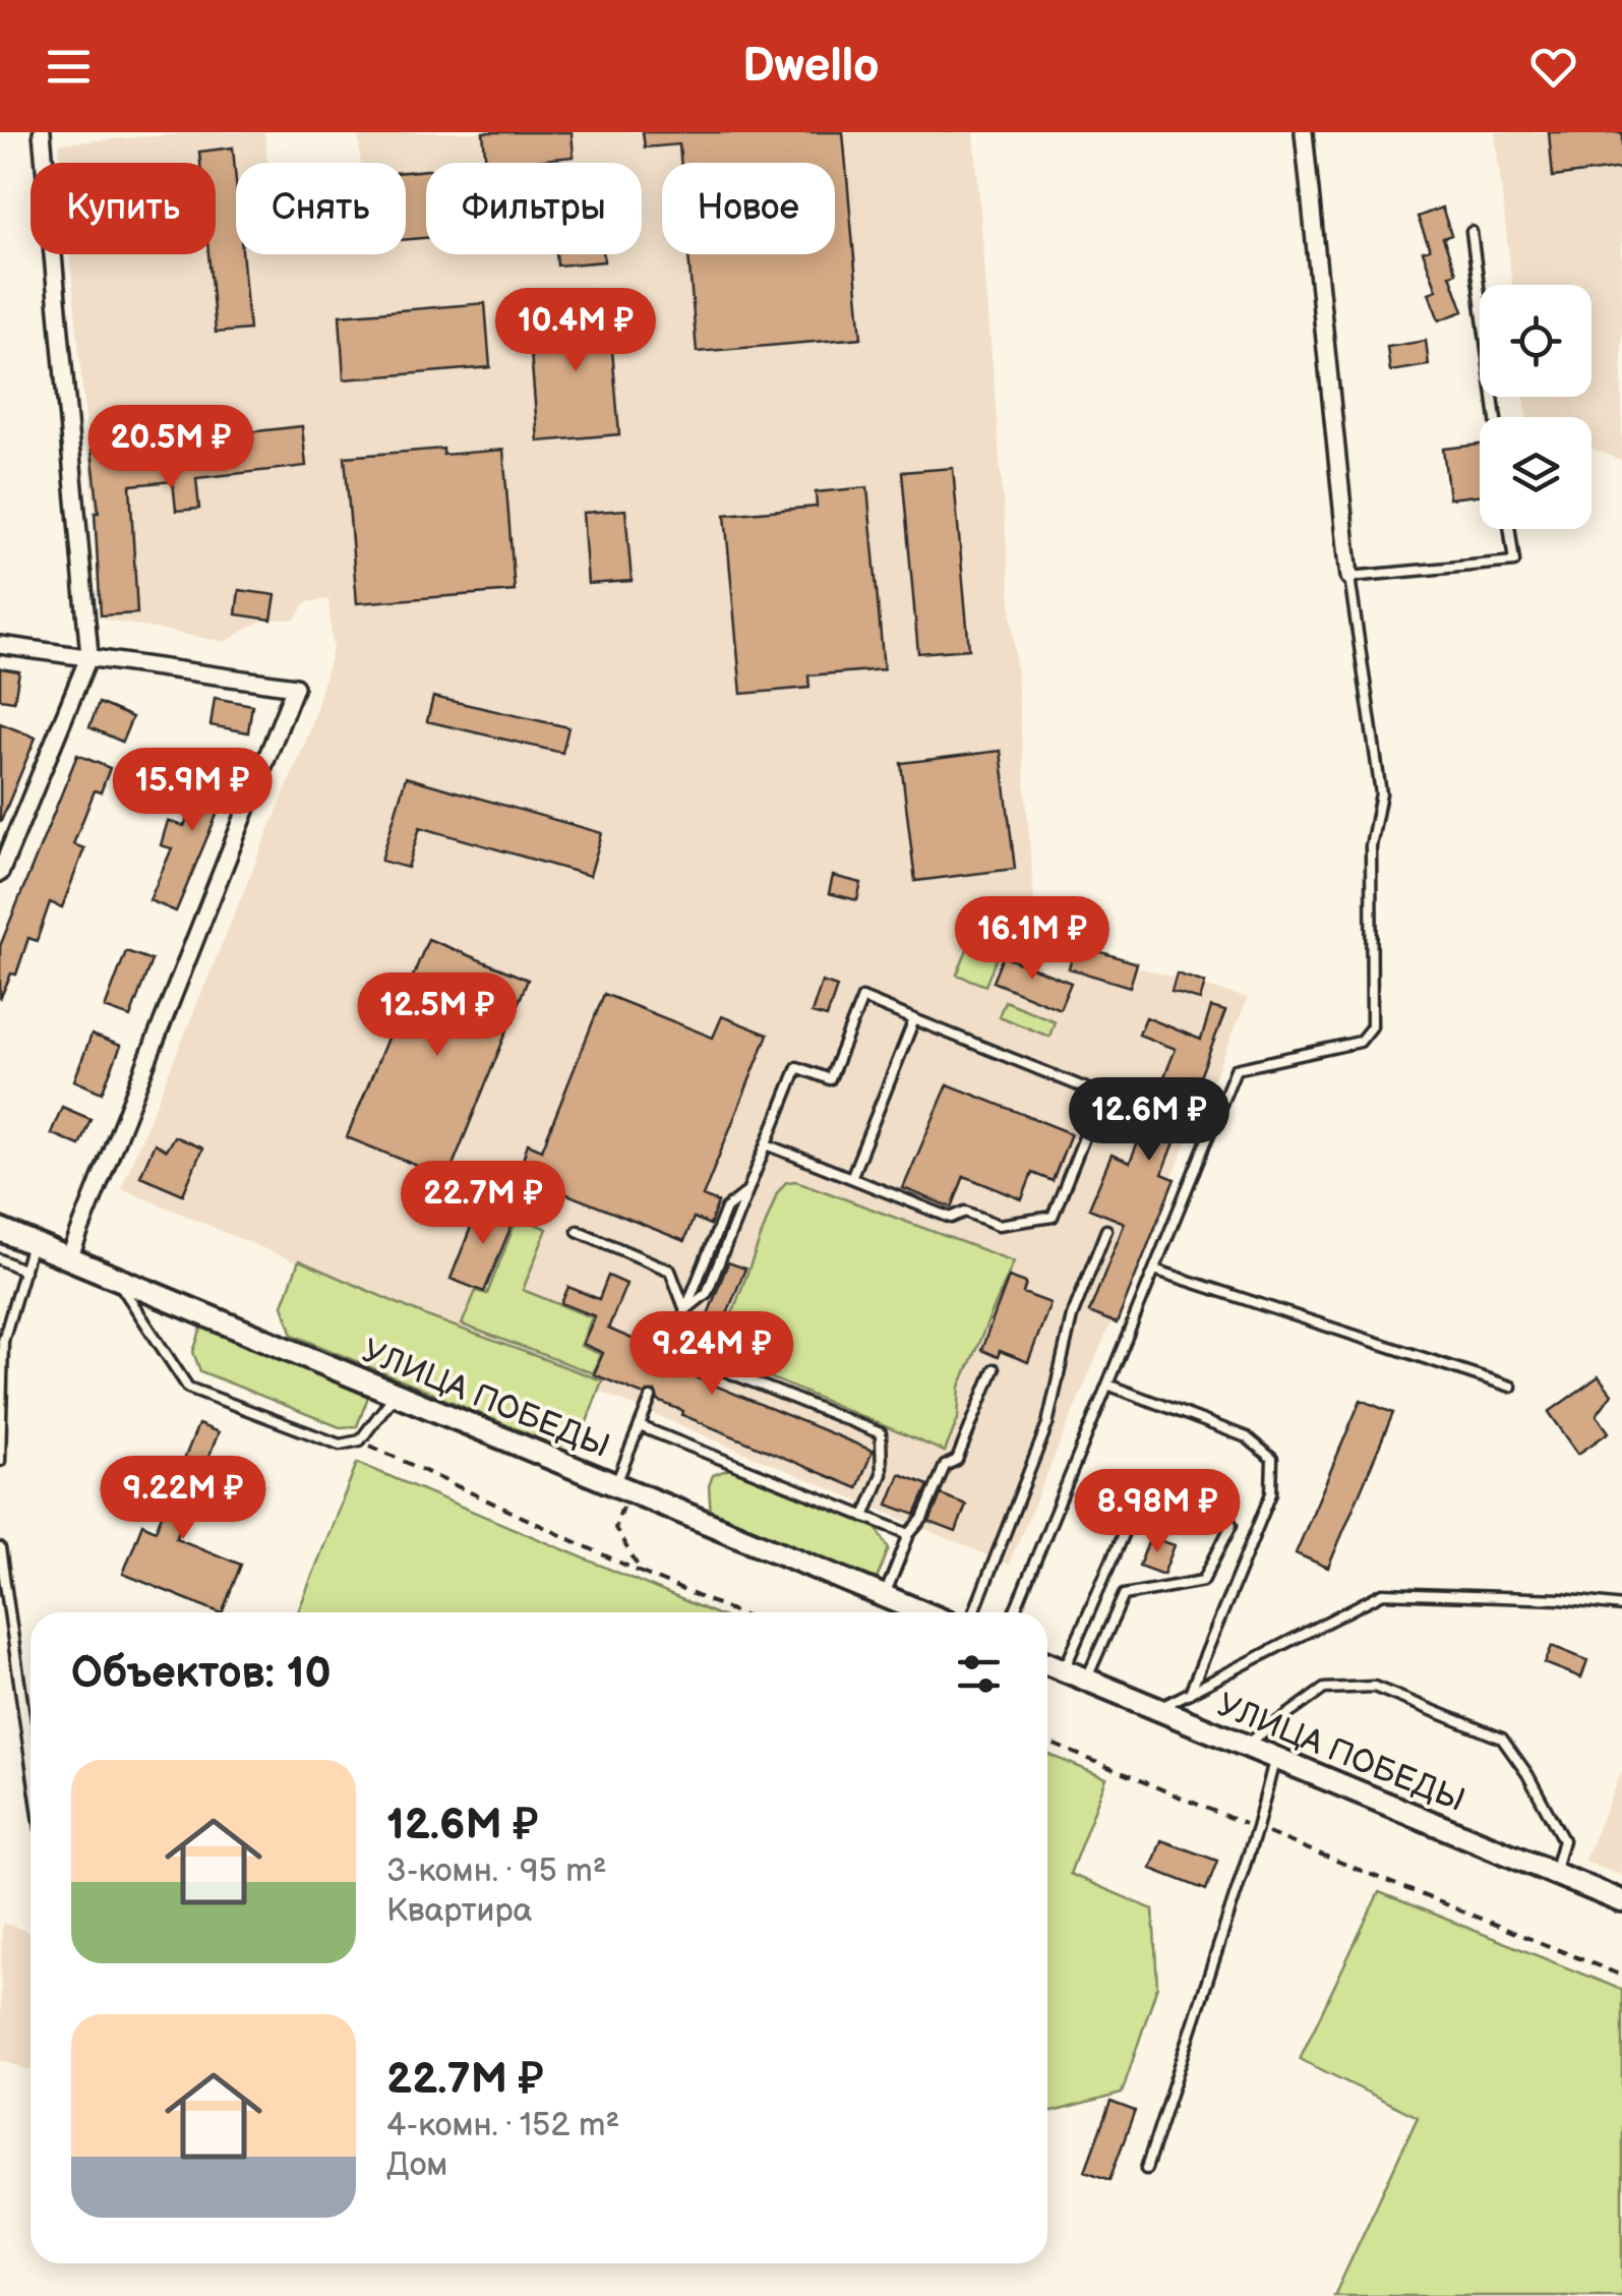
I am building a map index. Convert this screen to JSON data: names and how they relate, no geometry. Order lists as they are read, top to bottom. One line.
{"streets":{"main road":["УЛИЦА ПОБЕДЫ"]},"page":{"header":"Dwello","chip":["Купить","Снять","Фильтры","Новое"],"price":["10.4M ₽","20.5M ₽","15.9M ₽","16.1M ₽","12.5M ₽","12.6M ₽","22.7M ₽","9.24M ₽","9.22M ₽","8.98M ₽"],"heading":"Объектов: 10","list":[{"name":"12.6M ₽","note":"3-комн. · 95 m² · Квартира"},{"name":"22.7M ₽","note":"4-комн. · 152 m² · Дом"}]}}
